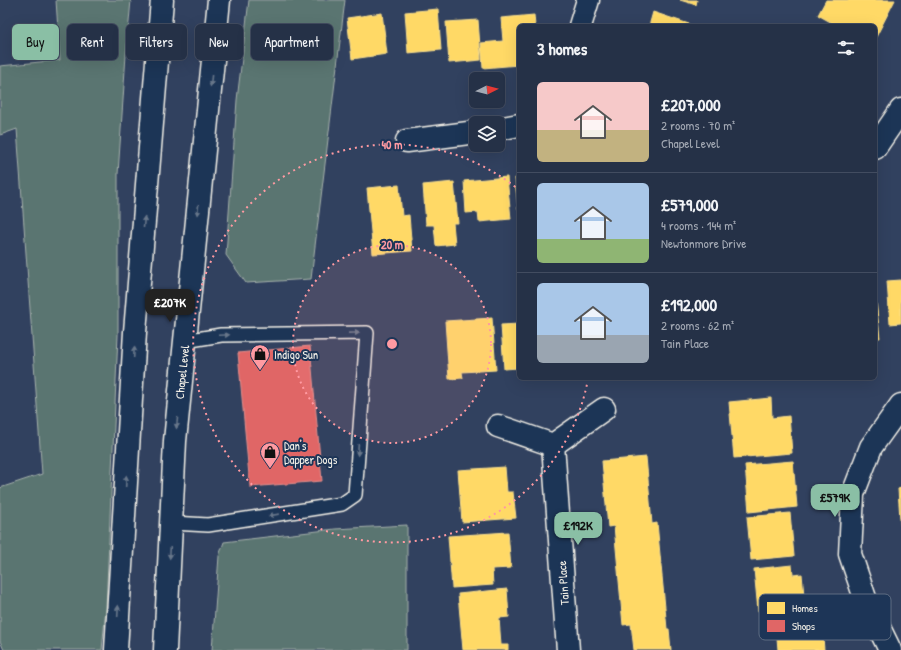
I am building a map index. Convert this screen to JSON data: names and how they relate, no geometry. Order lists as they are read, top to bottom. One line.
{"streets":{"main road":["Chapel Level","Tain Place"]},"places":{"shop":["Indigo Sun","Dan's Dapper Dogs"]},"legend":["Homes","Shops"],"north":"right","page":{"chip":["Buy","Rent","Filters","New","Apartment"],"heading":"3 homes","list":[{"name":"£207,000","note":"2 rooms · 70 m² · Chapel Level"},{"name":"£579,000","note":"4 rooms · 144 m² · Newtonmore Drive"},{"name":"£192,000","note":"2 rooms · 62 m² · Tain Place"}],"price":["£207K","£579K","£192K"]},"rings":["40 m","20 m"]}
